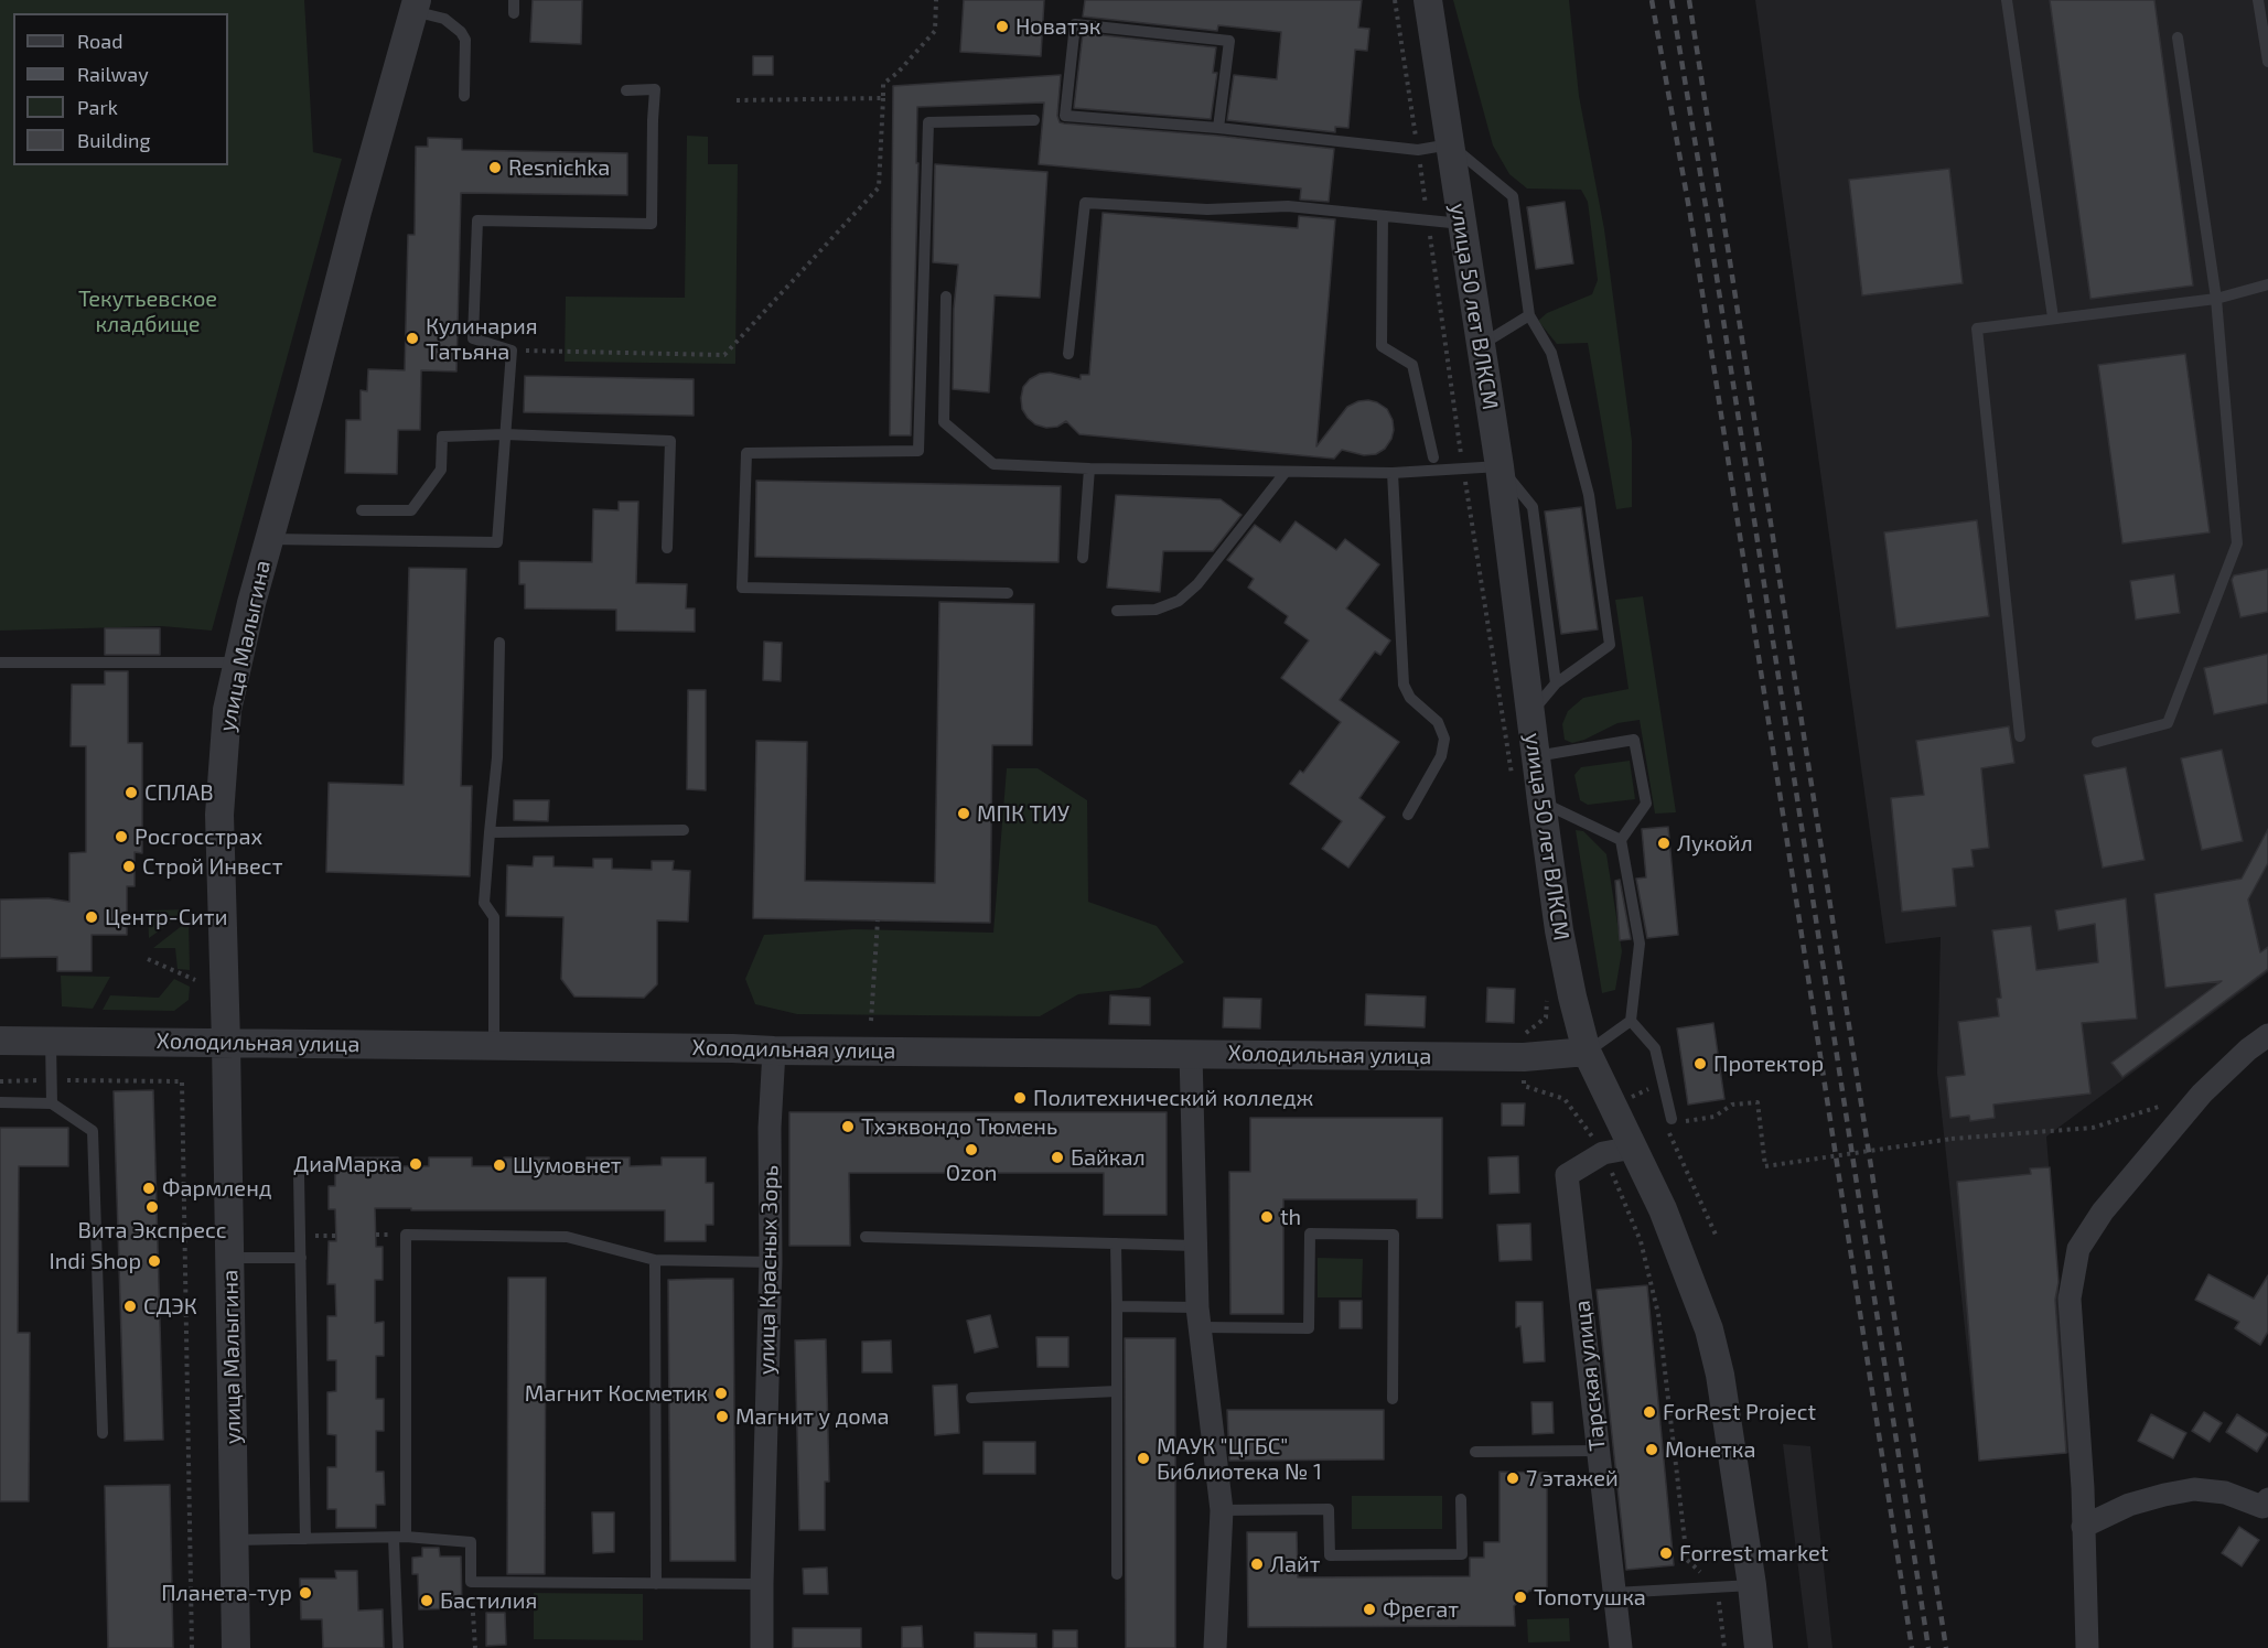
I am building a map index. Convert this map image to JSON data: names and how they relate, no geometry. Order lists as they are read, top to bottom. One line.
{"streets":{"street":["улица 50 лет ВЛКСМ","улица Малыгина","Холодильная улица","улица Красных Зорь","Тарская улица"]},"crossings":[["улица 50 лет ВЛКСМ","Холодильная улица"],["улица 50 лет ВЛКСМ","Тарская улица"],["улица Малыгина","Холодильная улица"],["Холодильная улица","улица Красных Зорь"]],"parks":["Текутьевское кладбище"],"places":["Новатэк","Resnichka","Кулинария Татьяна","СПЛАВ","МПК ТИУ","Росгосстрах","Лукойл","Строй Инвест","Центр-Сити","Протектор","Политехнический колледж","Тхэквондо Тюмень","Ozon","Байкал","ДиаМарка","Шумовнет","Фармленд","Вита Экспресс","th","Indi Shop","СДЭК","Магнит Косметик","ForRest Project","Магнит у дома","Монетка","МАУК \"ЦГБС\" Библиотека № 1","7 этажей","Forrest market","Лайт","Планета-тур","Топотушка","Бастилия","Фрегат"],"legend":["Road","Railway","Park","Building"]}
